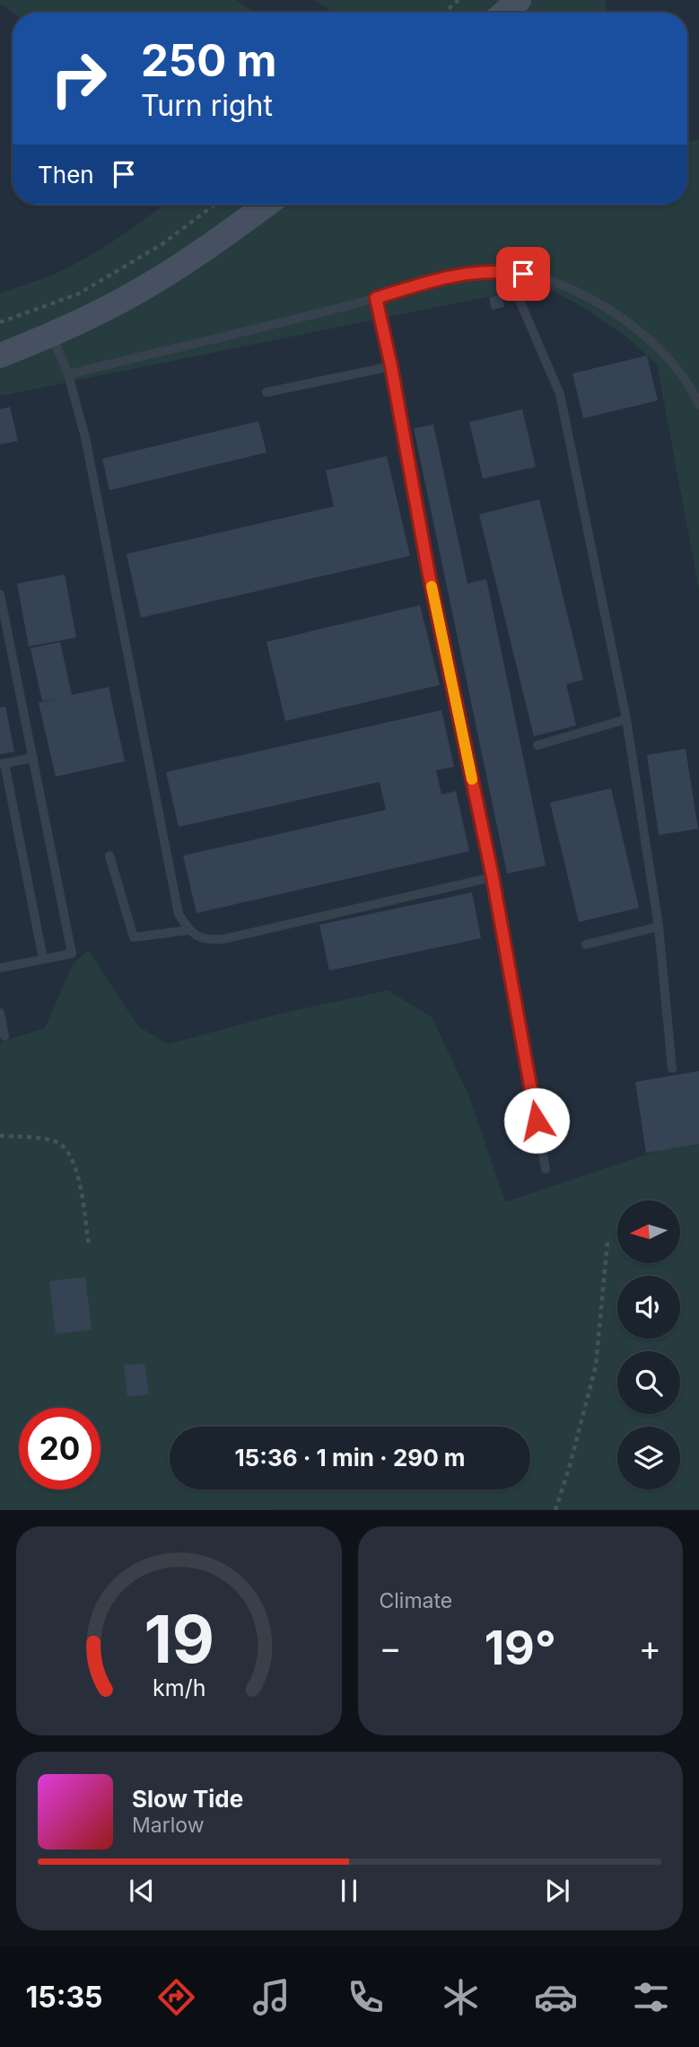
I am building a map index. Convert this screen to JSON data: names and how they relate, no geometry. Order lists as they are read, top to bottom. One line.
{"north":"left","page":{"turn":["250 m","Turn right"],"then":"Then","limit":"20","trip":"15:36 · 1 min · 290 m","tile":"Climate","heat":["−","19°","+"],"song":["Slow Tide","Marlow"],"tabs":"15:35","gauge":["19","km/h"]}}
